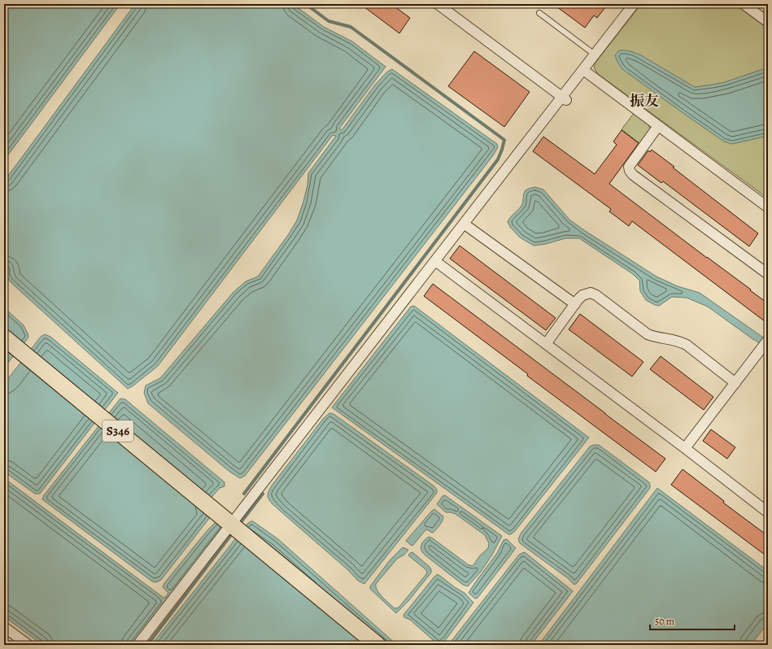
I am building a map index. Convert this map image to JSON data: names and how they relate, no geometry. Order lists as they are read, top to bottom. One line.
{"streets":{"main road":["S346"]},"districts":["振友"],"scale_bar":"50 m"}
